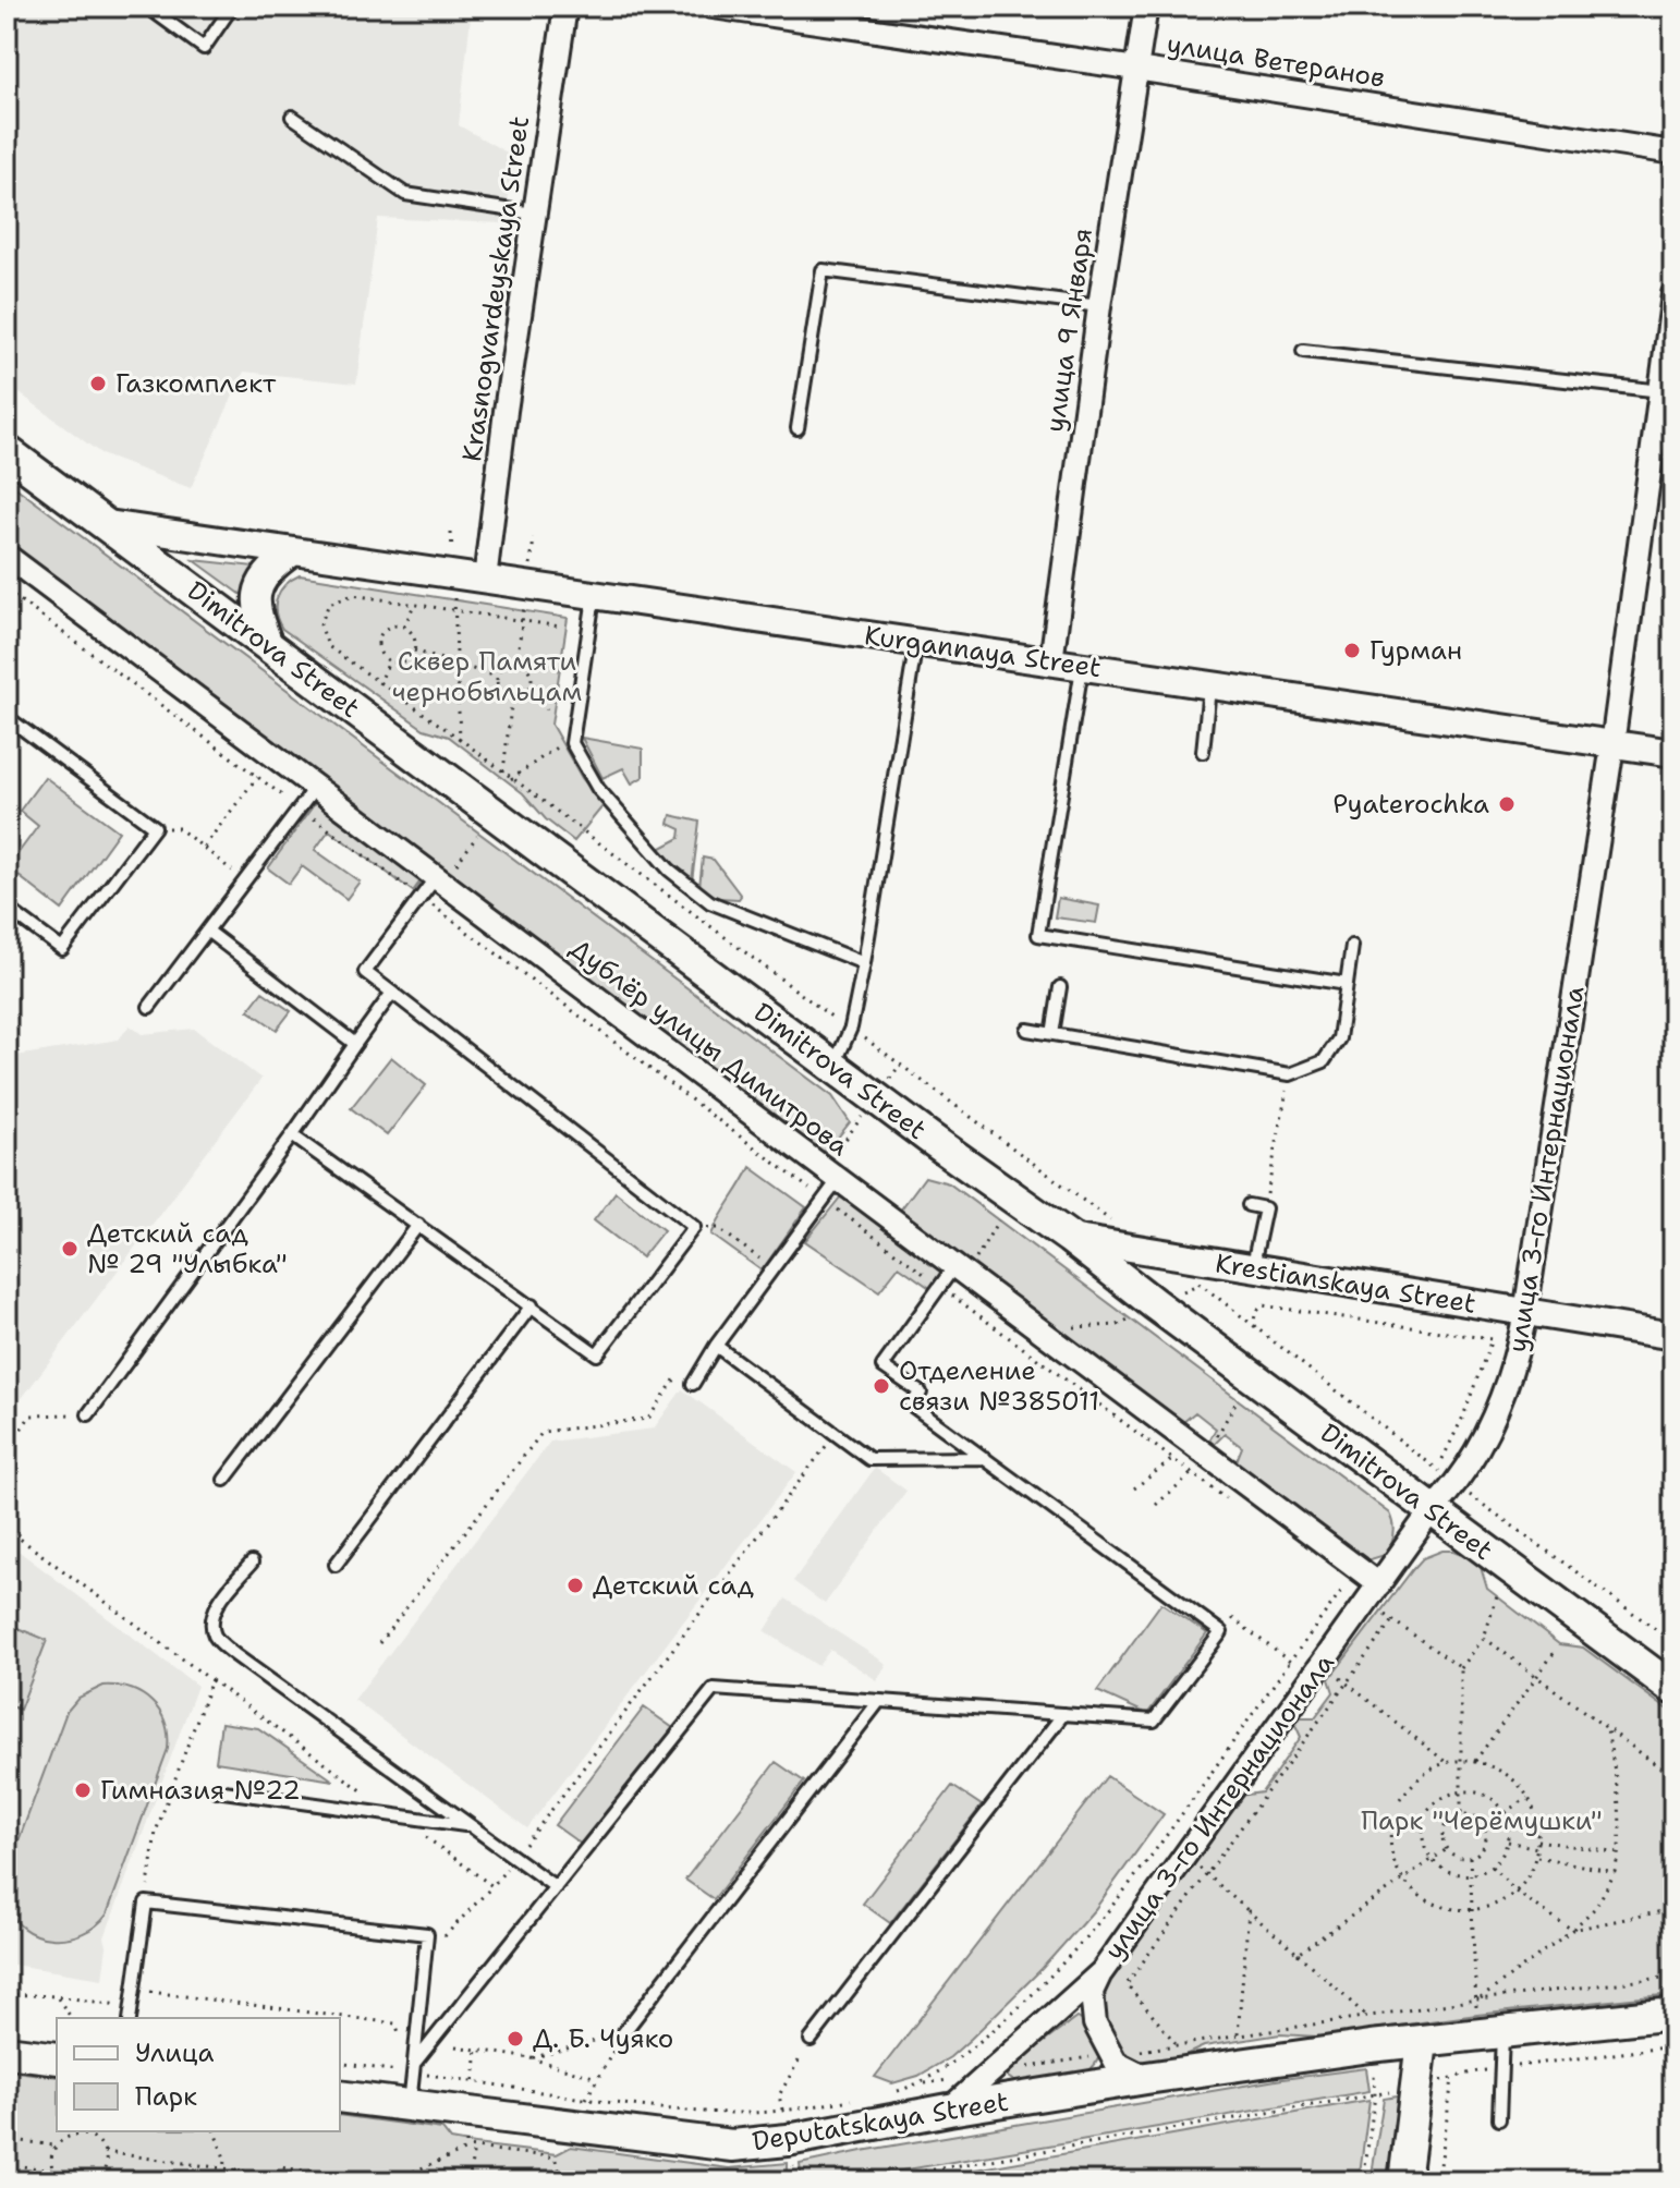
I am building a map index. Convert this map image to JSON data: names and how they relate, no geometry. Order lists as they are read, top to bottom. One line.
{"streets":{"main road":["Dimitrova Street","Deputatskaya Street"],"street":["улица Ветеранов","Krasnogvardeyskaya Street","улица 9 Января","Kurgannaya Street","Дублёр улицы Димитрова","улица 3-го Интернационала","Krestianskaya Street"]},"crossings":[["улица Ветеранов","улица 9 Января"],["Krasnogvardeyskaya Street","Kurgannaya Street"],["улица 9 Января","Kurgannaya Street"],["Dimitrova Street","Kurgannaya Street"],["Dimitrova Street","улица 3-го Интернационала"],["Dimitrova Street","Krestianskaya Street"],["Kurgannaya Street","улица 3-го Интернационала"],["Дублёр улицы Димитрова","улица 3-го Интернационала"],["улица 3-го Интернационала","Krestianskaya Street"],["улица 3-го Интернационала","Deputatskaya Street"]],"parks":["Сквер Памяти чернобыльцам","Парк \"Черёмушки\""],"places":["Газкомплект","Гурман","Pyaterochka","Детский сад № 29 \"Улыбка\"","Отделение связи №385011","Детский сад","Гимназия №22","Д. Б. Чуяко"],"legend":["Улица","Парк"]}
